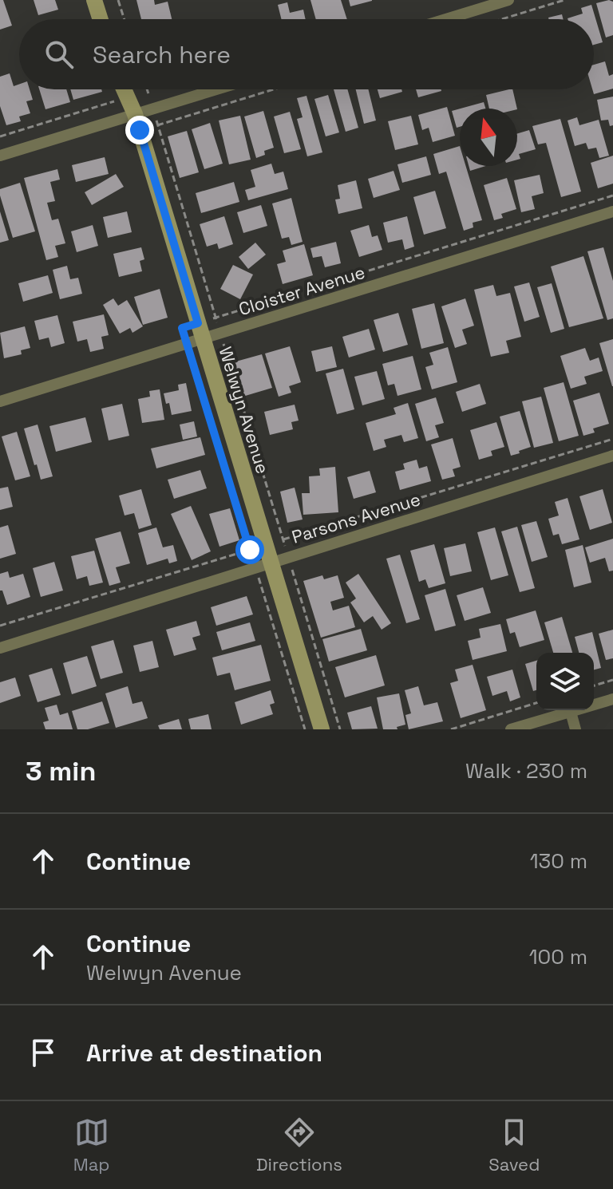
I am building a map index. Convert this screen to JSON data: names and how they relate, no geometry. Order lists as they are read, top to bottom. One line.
{"streets":{"street":["Cloister Avenue","Welwyn Avenue","Parsons Avenue"]},"crossings":[["Cloister Avenue","Welwyn Avenue"],["Welwyn Avenue","Parsons Avenue"]],"north":"top","page":{"search":"Search here","heading":["3 min","Walk · 230 m"],"list":[["Continue","130 m"],["Continue","Welwyn Avenue","100 m"],"Arrive at destination"],"nav":["Map","Directions","Saved"]}}
